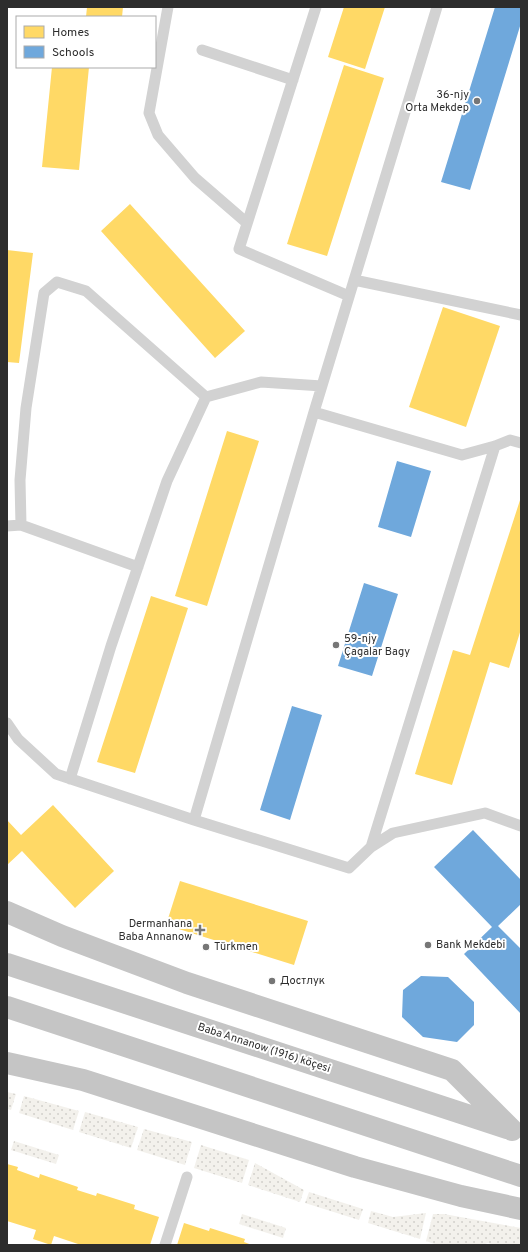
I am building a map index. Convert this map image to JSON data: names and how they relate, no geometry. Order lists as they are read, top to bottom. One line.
{"streets":{"main road":["Baba Annanow (1916) köçesi"]},"places":{"other":["36-njy Orta Mekdep","59-njy Çagalar Bagy","Bank Mekdebi","Türkmen","Достлук"],"health":["Dermanhana Baba Annanow"]},"legend":["Homes","Schools"]}
